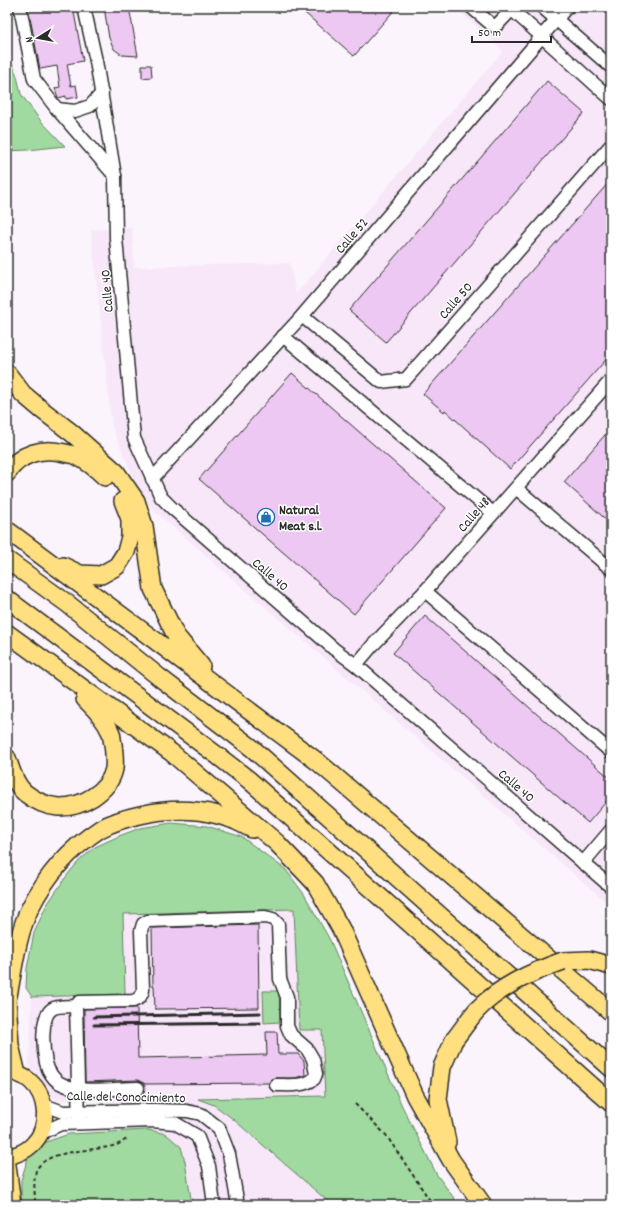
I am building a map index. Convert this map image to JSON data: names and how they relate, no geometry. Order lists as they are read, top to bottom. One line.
{"streets":{"street":["Calle 52","Calle 40","Calle 50","Calle 48","Calle del Conocimiento"]},"crossings":[["Calle 52","Calle 40"],["Calle 52","Calle 50"],["Calle 40","Calle 48"]],"places":{"shop":["Natural Meat s.l."]},"scale_bar":"50 m","north":"left"}
